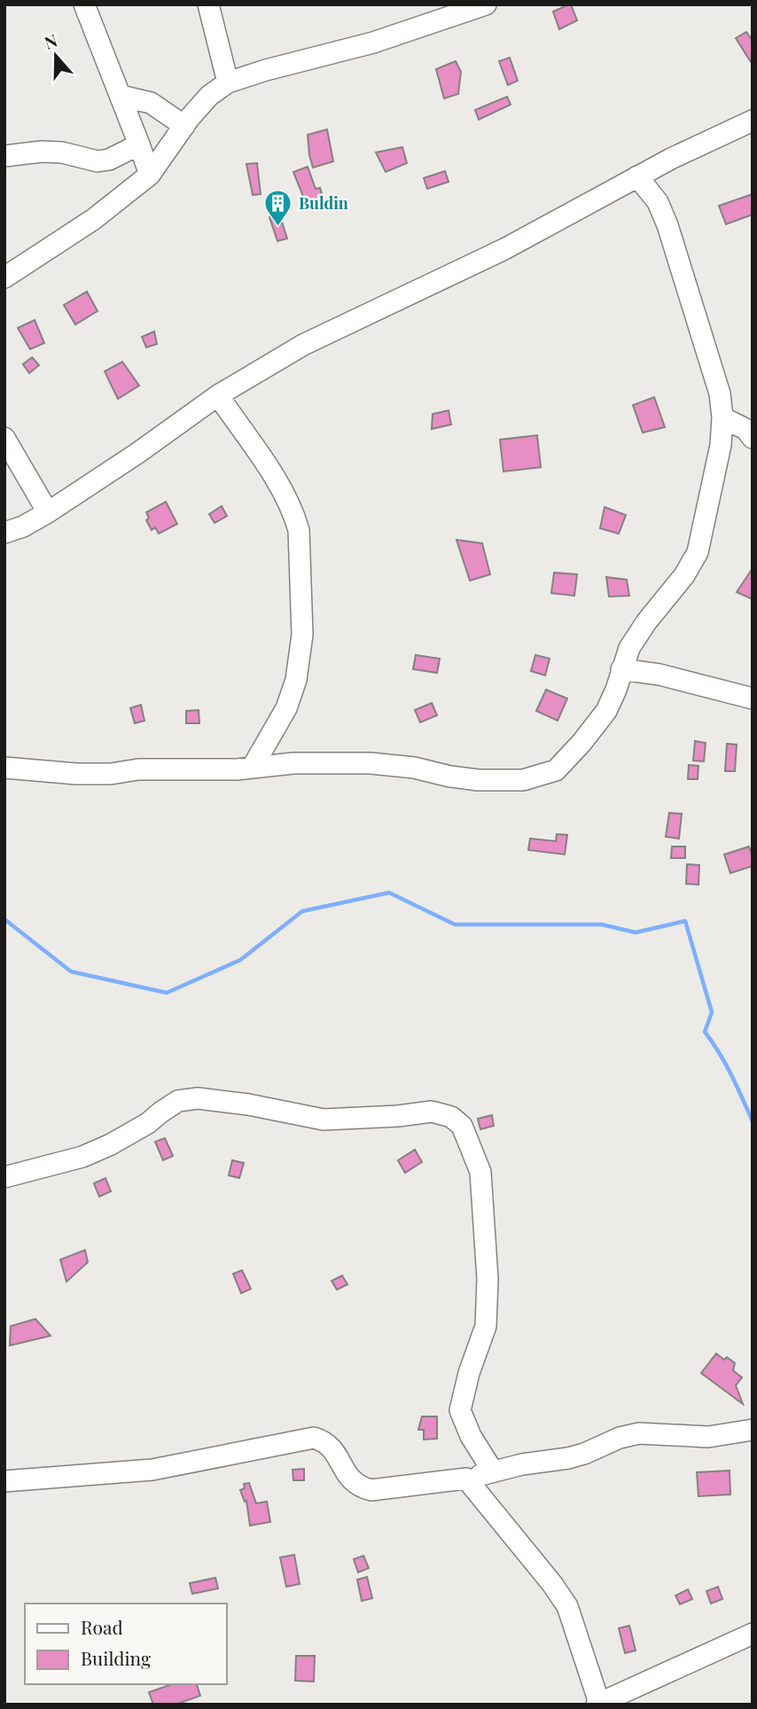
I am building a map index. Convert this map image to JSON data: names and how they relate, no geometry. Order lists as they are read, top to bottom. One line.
{"places":{"building":["Buldin"]},"legend":["Road","Building"],"north":"top"}
